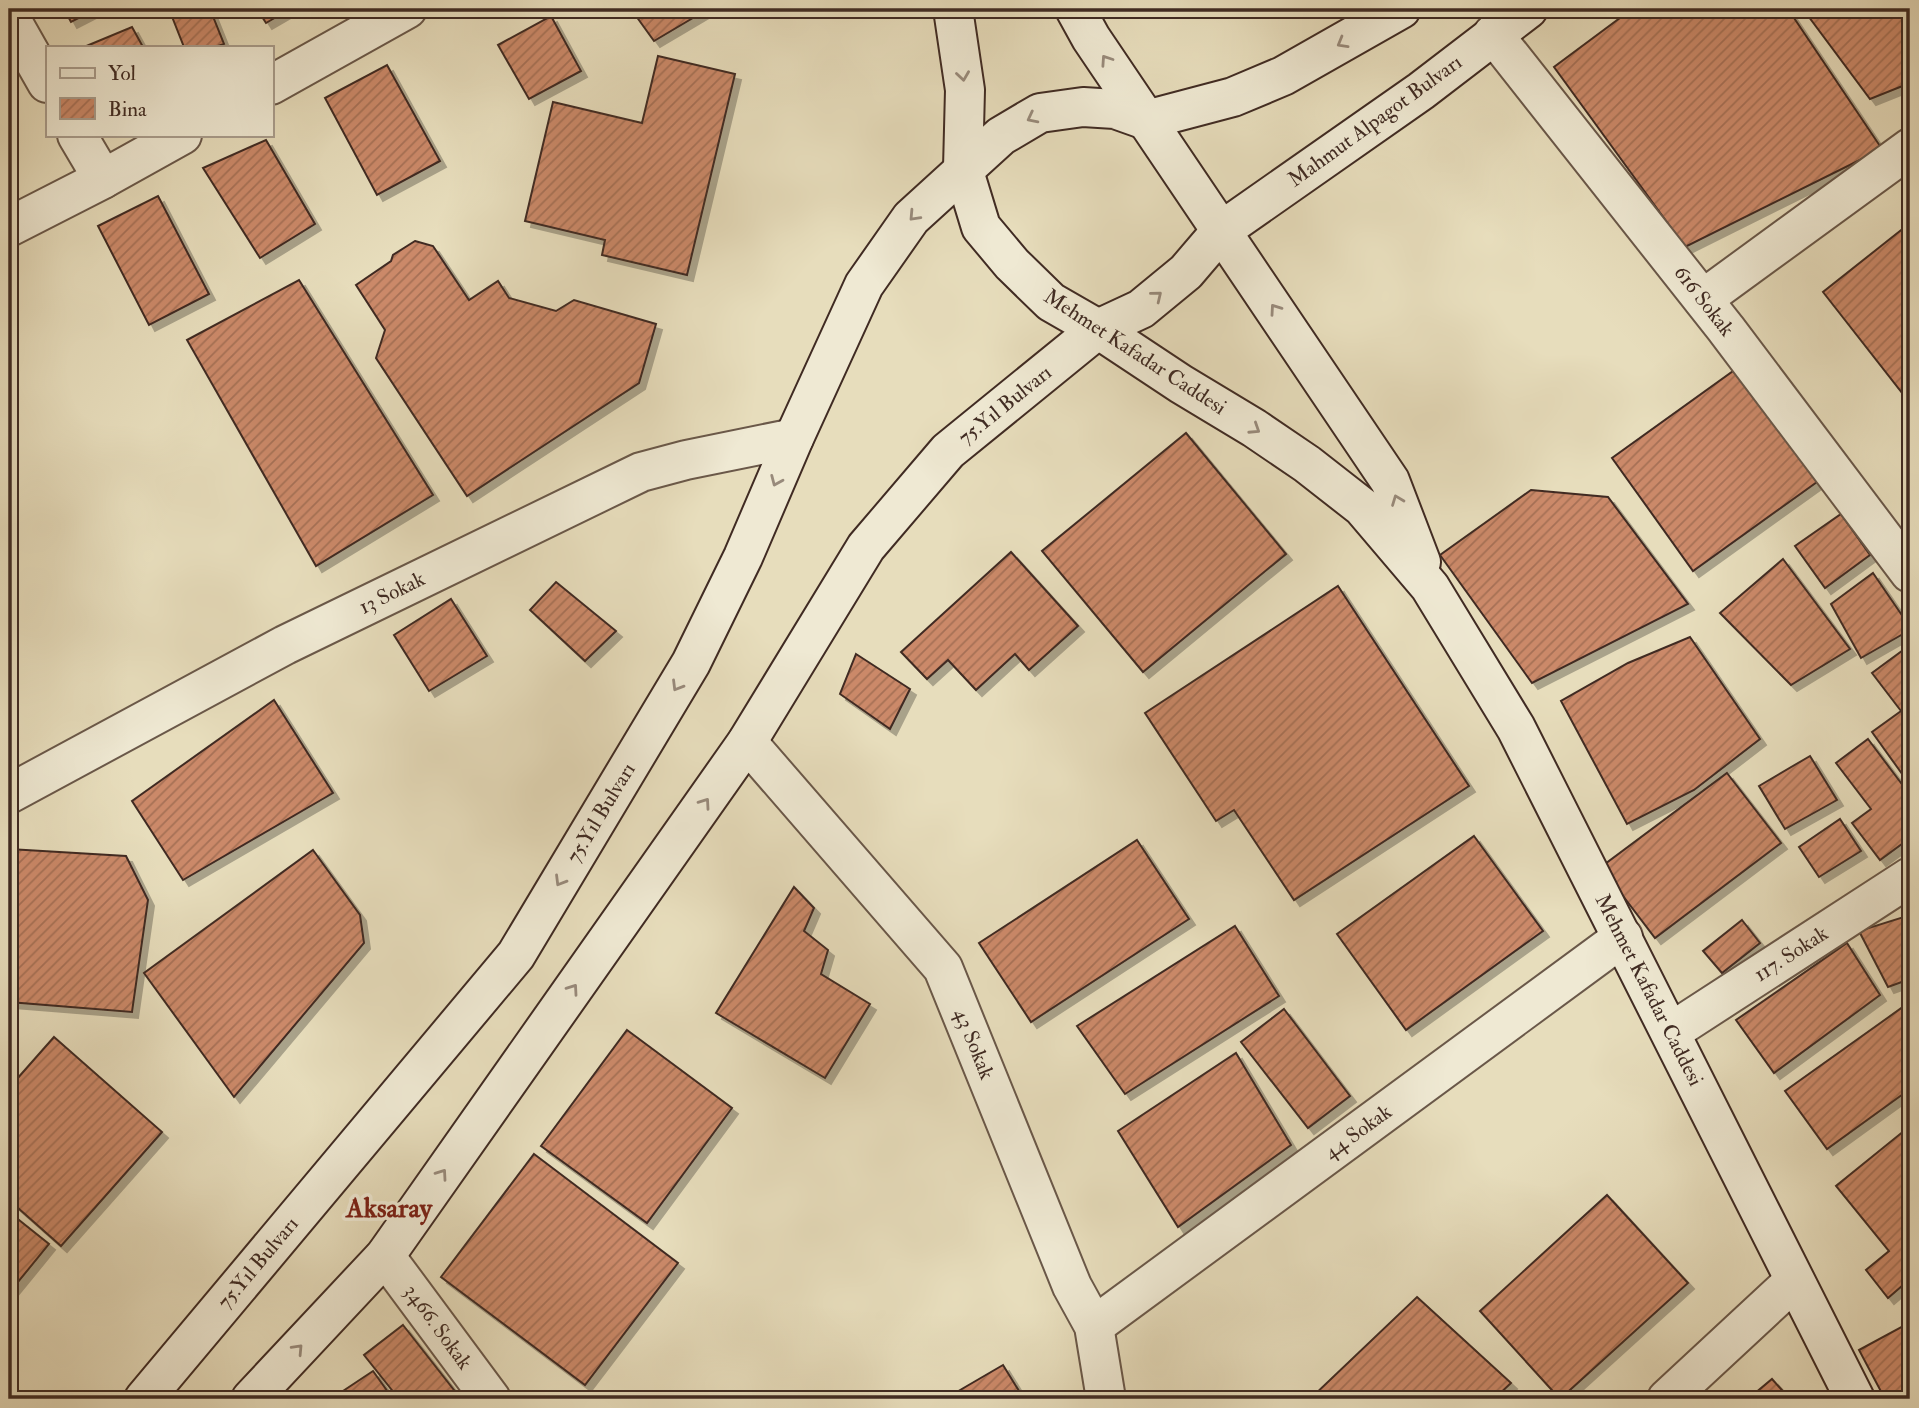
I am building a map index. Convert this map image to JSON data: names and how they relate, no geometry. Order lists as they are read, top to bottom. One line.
{"streets":{"main road":["Mahmut Alpagot Bulvarı","616 Sokak","Mehmet Kafadar Caddesi","75.Yıl Bulvarı","13 Sokak","117. Sokak","43 Sokak","44 Sokak","3466. Sokak"]},"crossings":[["Mahmut Alpagot Bulvarı","616 Sokak"],["Mahmut Alpagot Bulvarı","Mehmet Kafadar Caddesi"],["Mahmut Alpagot Bulvarı","75.Yıl Bulvarı"],["Mehmet Kafadar Caddesi","75.Yıl Bulvarı"],["Mehmet Kafadar Caddesi","117. Sokak"],["Mehmet Kafadar Caddesi","44 Sokak"],["75.Yıl Bulvarı","13 Sokak"],["75.Yıl Bulvarı","43 Sokak"],["75.Yıl Bulvarı","3466. Sokak"],["43 Sokak","44 Sokak"]],"districts":["Aksaray"],"legend":["Yol","Bina"]}
